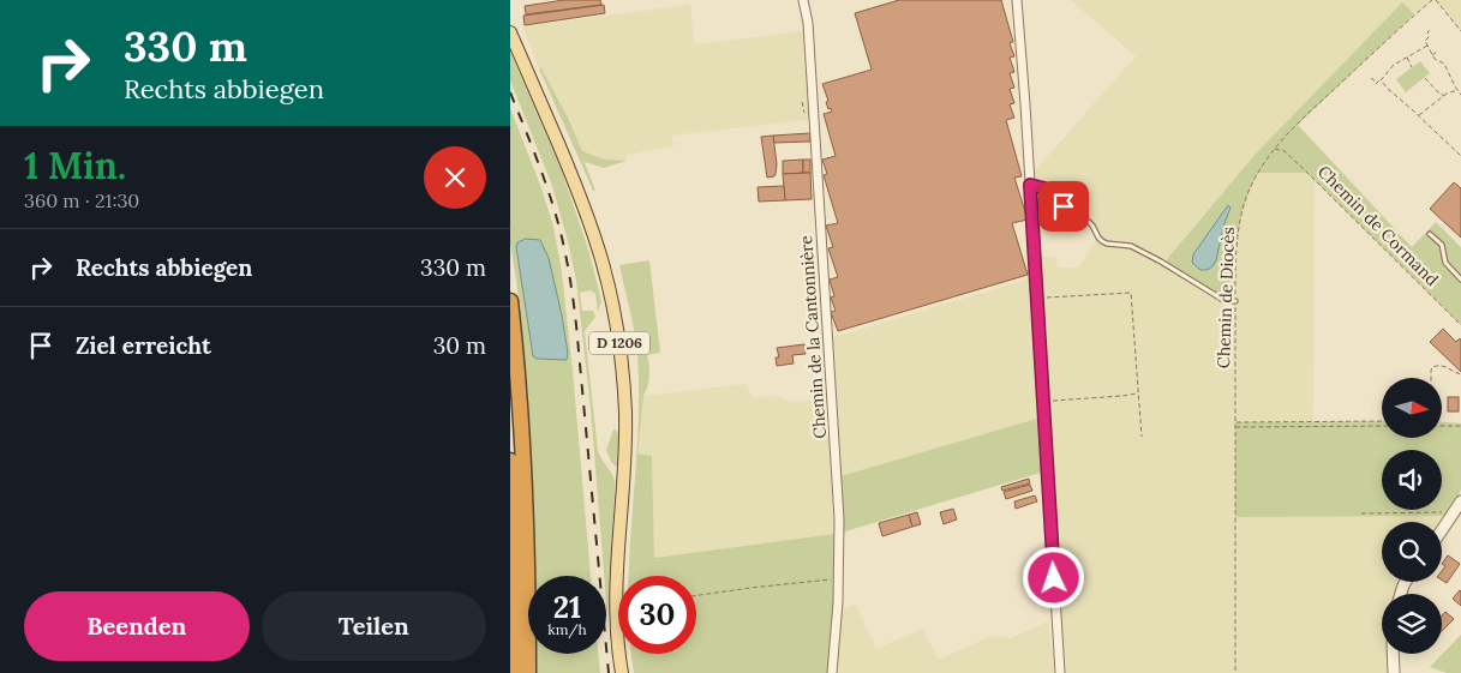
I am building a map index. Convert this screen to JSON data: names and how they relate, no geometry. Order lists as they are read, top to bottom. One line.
{"streets":{"main road":["D 1206"],"street":["Chemin de la Cantonnière"],"path":["Chemin de Cormand","Chemin de Diocès"]},"crossings":[["Chemin de Cormand","Chemin de Diocès"]],"north":"right","page":{"turn":["330 m","Rechts abbiegen"],"heading":["1 Min.","360 m · 21:30"],"list":[{"name":"Rechts abbiegen","value":"330 m"},{"name":"Ziel erreicht","value":"30 m"}],"speed":"21 km/h","limit":"30","buttons":["Beenden","Teilen"]}}
